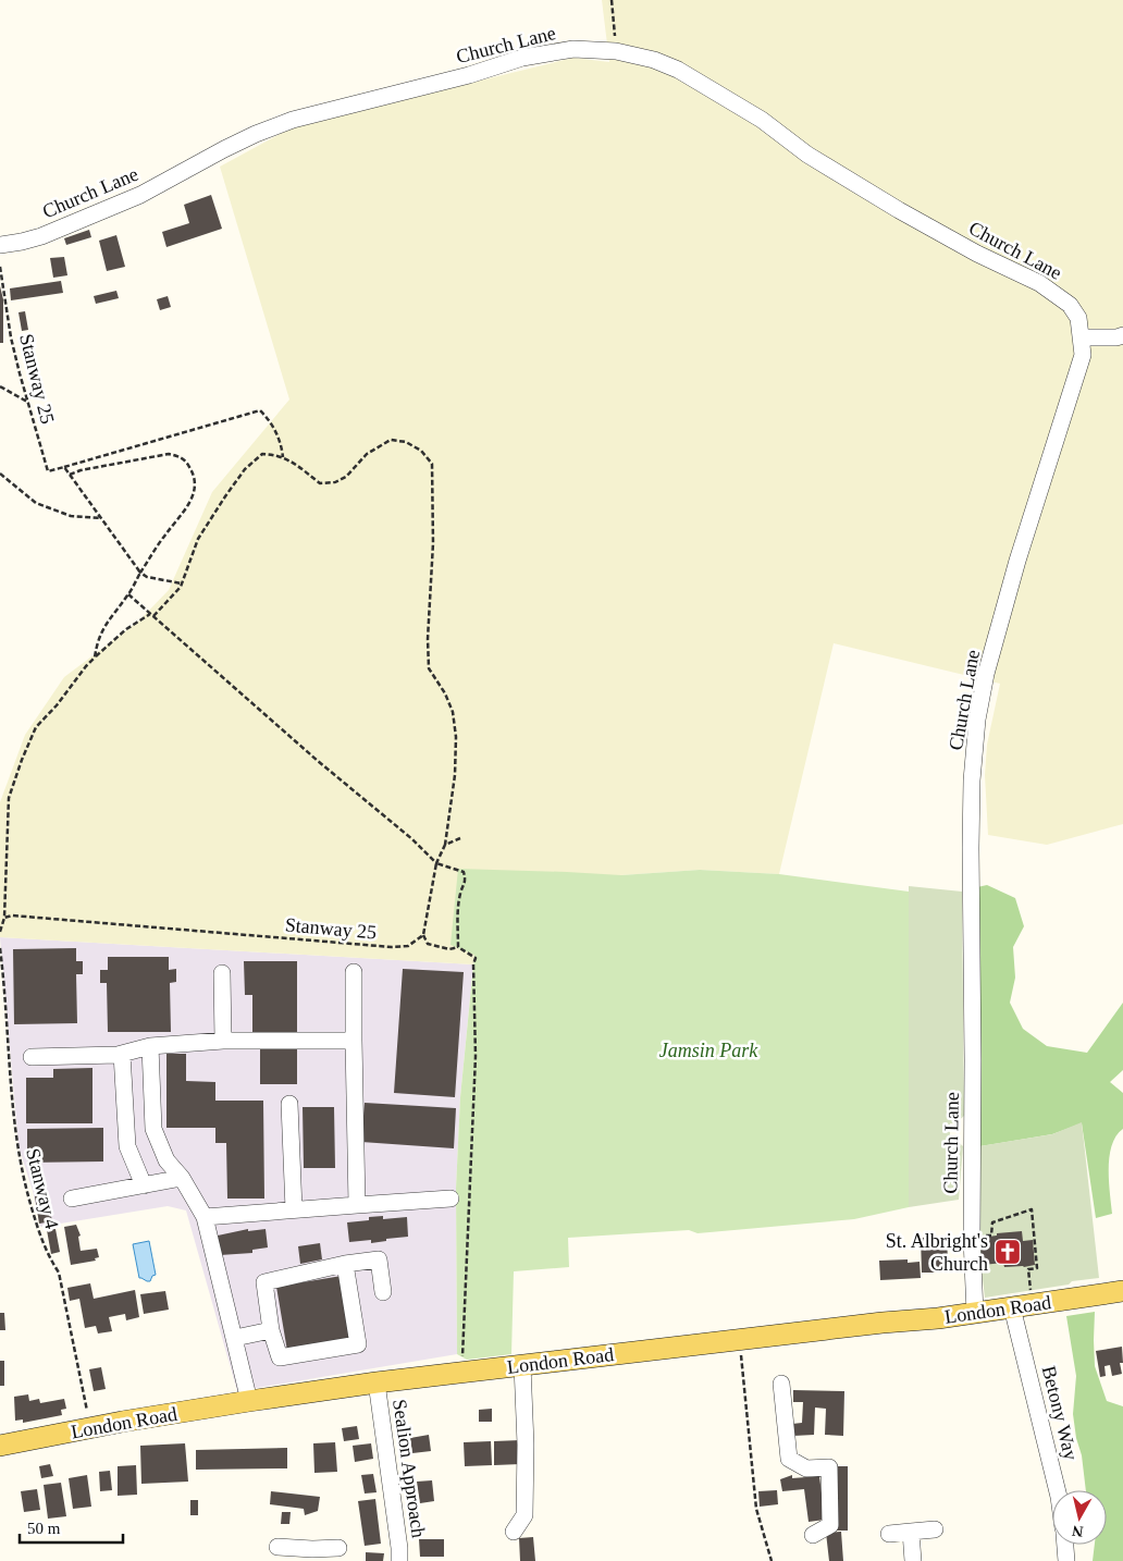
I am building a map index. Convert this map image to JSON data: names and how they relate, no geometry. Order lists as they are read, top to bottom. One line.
{"streets":{"main road":["London Road"],"street":["Church Lane","Betony Way","Sealion Approach"],"path":["Stanway 25","Stanway 4"]},"crossings":[["Church Lane","London Road"],["Stanway 4","London Road"],["London Road","Betony Way"],["London Road","Sealion Approach"]],"parks":["Jamsin Park"],"places":{"church":["St. Albright's Church"]},"scale_bar":"50 m","north":"bottom"}
